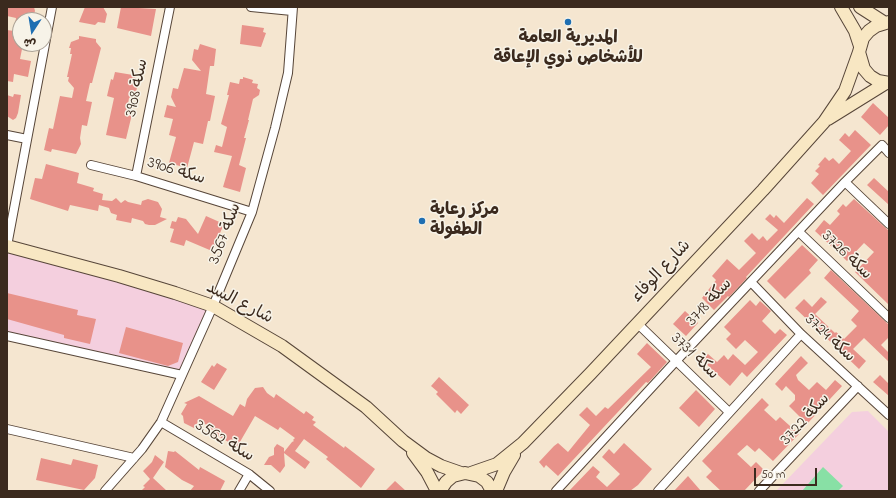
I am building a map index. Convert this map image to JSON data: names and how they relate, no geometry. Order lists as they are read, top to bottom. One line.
{"streets":{"street":["سكة 3908","سكة 3906","سكة 3567","سكة 3726","شارع الوفاء","سكة 3718","شارع السد","سكة 3724","سكة 3731","سكة 3722","سكة 3562"]},"crossings":[["سكة 3908","سكة 3906"],["سكة 3906","سكة 3567"],["سكة 3567","شارع السد"],["سكة 3567","سكة 3562"],["سكة 3726","سكة 3718"],["شارع الوفاء","شارع السد"],["شارع الوفاء","سكة 3731"],["سكة 3718","سكة 3724"],["سكة 3718","سكة 3731"],["سكة 3724","سكة 3722"]],"places":["المديرية العامة للأشخاص ذوي الإعاقة","مركز رعاية الطفولة"],"scale_bar":"50 m","north":"bottom"}
